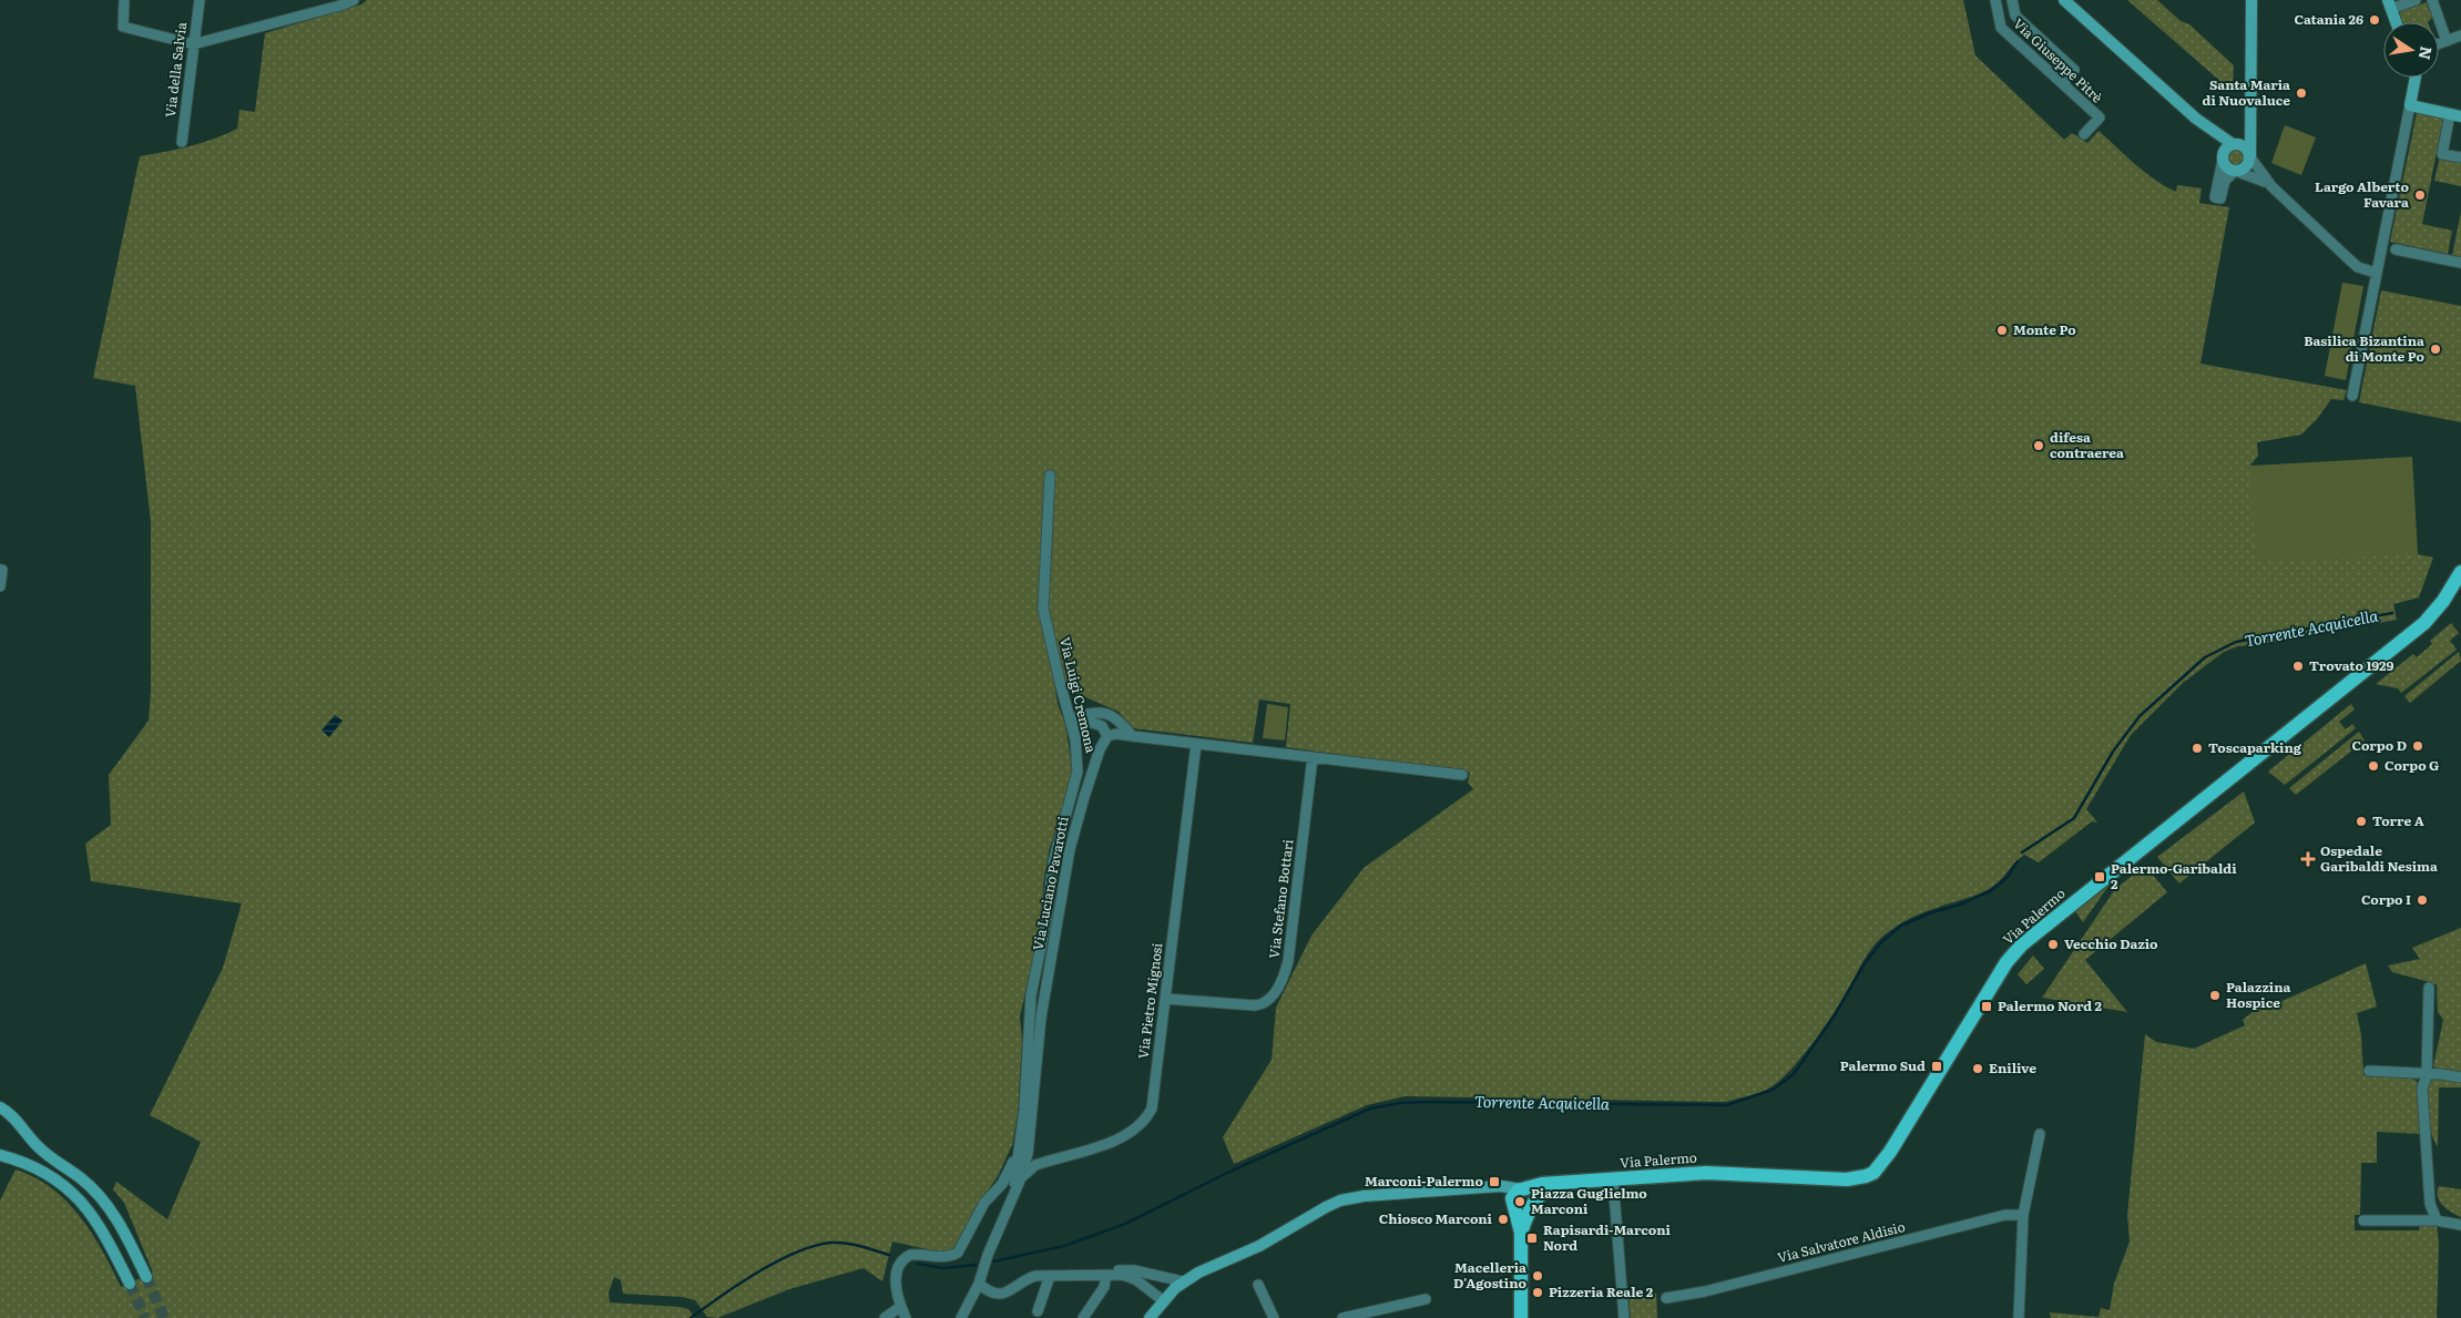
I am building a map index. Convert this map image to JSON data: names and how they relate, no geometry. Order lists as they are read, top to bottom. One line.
{"streets":{"main road":["Via Palermo"],"street":["Via Giuseppe Pitrè","Via della Salvia","Via Luigi Cremona","Via Luciano Pavarotti","Via Stefano Bottari","Via Pietro Mignosi","Via Salvatore Aldisio"]},"crossings":[["Via Luigi Cremona","Via Pietro Mignosi"],["Via Luciano Pavarotti","Via Pietro Mignosi"],["Via Stefano Bottari","Via Pietro Mignosi"]],"water":["Torrente Acquicella"],"places":{"other":["Catania 26","Santa Maria di Nuovaluce","Largo Alberto Favara","Monte Po","Basilica Bizantina di Monte Po","difesa contraerea","Trovato 1929","Corpo D","Toscaparking","Corpo G","Torre A","Corpo I","Vecchio Dazio","Palazzina Hospice","Enilive","Piazza Guglielmo Marconi","Chiosco Marconi","Macelleria D'Agostino","Pizzeria Reale 2"],"health":["Ospedale Garibaldi Nesima"],"transit":["Palermo-Garibaldi 2","Palermo Nord 2","Palermo Sud","Marconi-Palermo","Rapisardi-Marconi Nord"]},"north":"right"}
